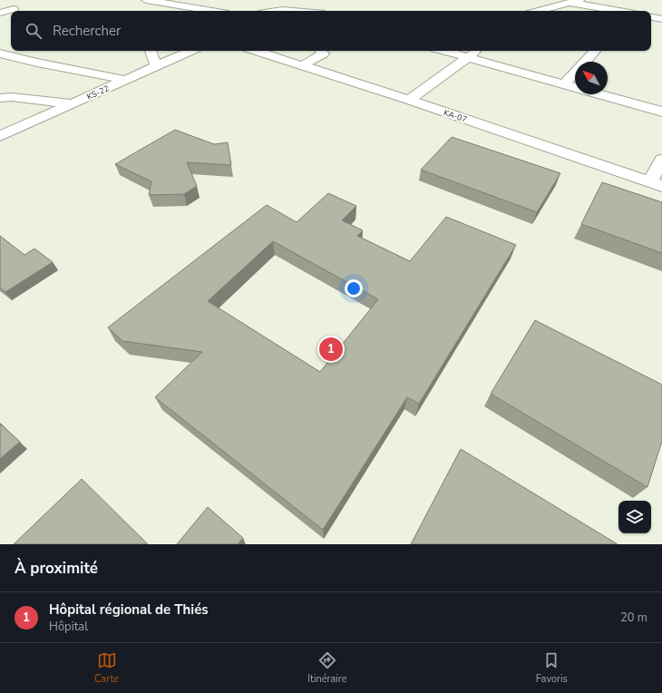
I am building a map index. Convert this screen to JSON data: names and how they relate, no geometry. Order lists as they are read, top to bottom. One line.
{"streets":{"street":["KS-22","KA-07"]},"north":"top left","page":{"search":"Rechercher","pins":"1","heading":"À proximité","list":[{"mark":"1","name":"Hôpital régional de Thiés","note":"Hôpital","value":"20 m"}],"nav":["Carte","Itinéraire","Favoris"]}}
